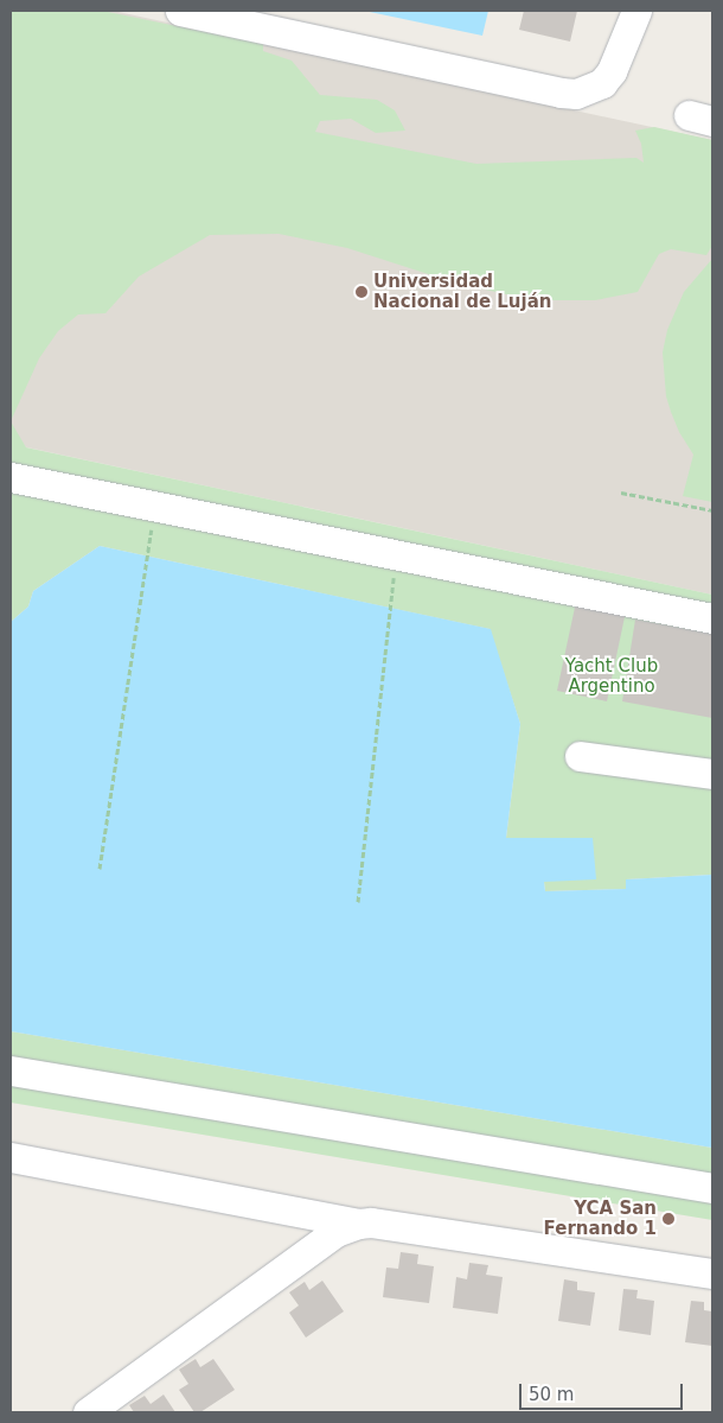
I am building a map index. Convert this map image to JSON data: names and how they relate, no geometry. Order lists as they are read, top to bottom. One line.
{"parks":["Yacht Club Argentino"],"places":["Universidad Nacional de Luján","YCA San Fernando 1"],"scale_bar":"50 m"}
